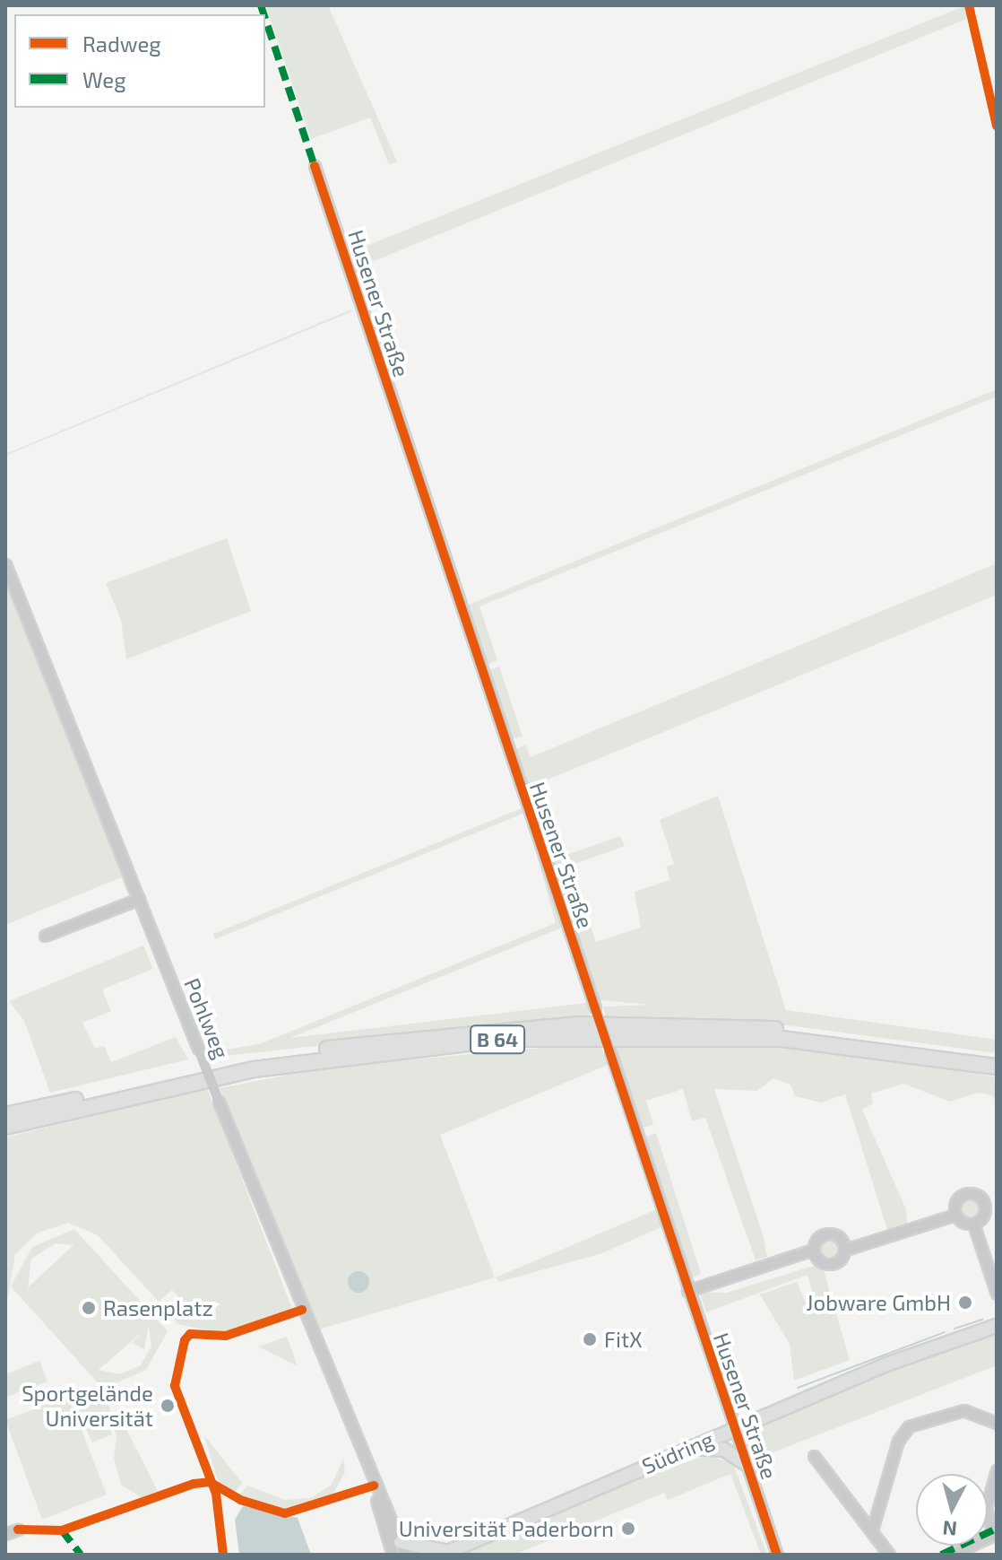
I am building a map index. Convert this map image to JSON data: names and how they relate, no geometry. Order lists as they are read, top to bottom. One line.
{"streets":{"highway":["B 64"],"main road":["Südring"],"street":["Husener Straße","Pohlweg"]},"crossings":[["Husener Straße","Südring"]],"places":["Jobware GmbH","Rasenplatz","FitX","Sportgelände Universität","Universität Paderborn"],"legend":["Radweg","Weg"],"north":"bottom"}
